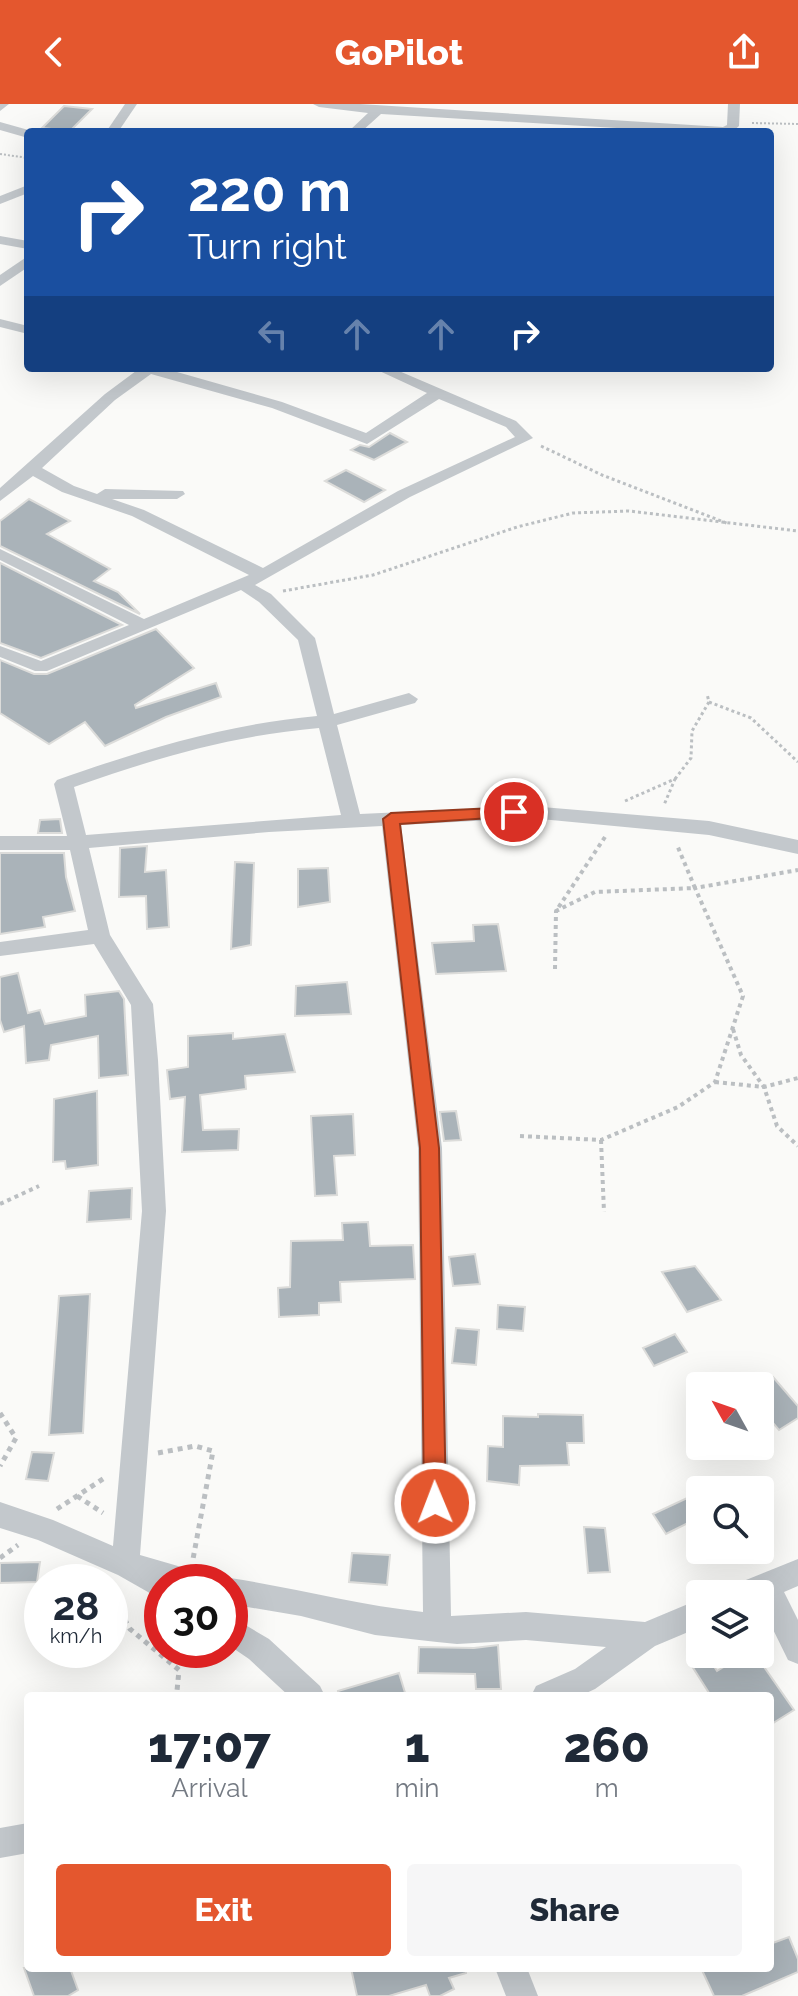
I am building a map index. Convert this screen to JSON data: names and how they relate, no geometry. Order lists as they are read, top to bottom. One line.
{"north":"top left","page":{"header":"GoPilot","turn":["220 m","Turn right"],"speed":"28 km/h","limit":"30","eta":["17:07","Arrival","1","min","260","m"],"buttons":["Exit","Share"]}}
